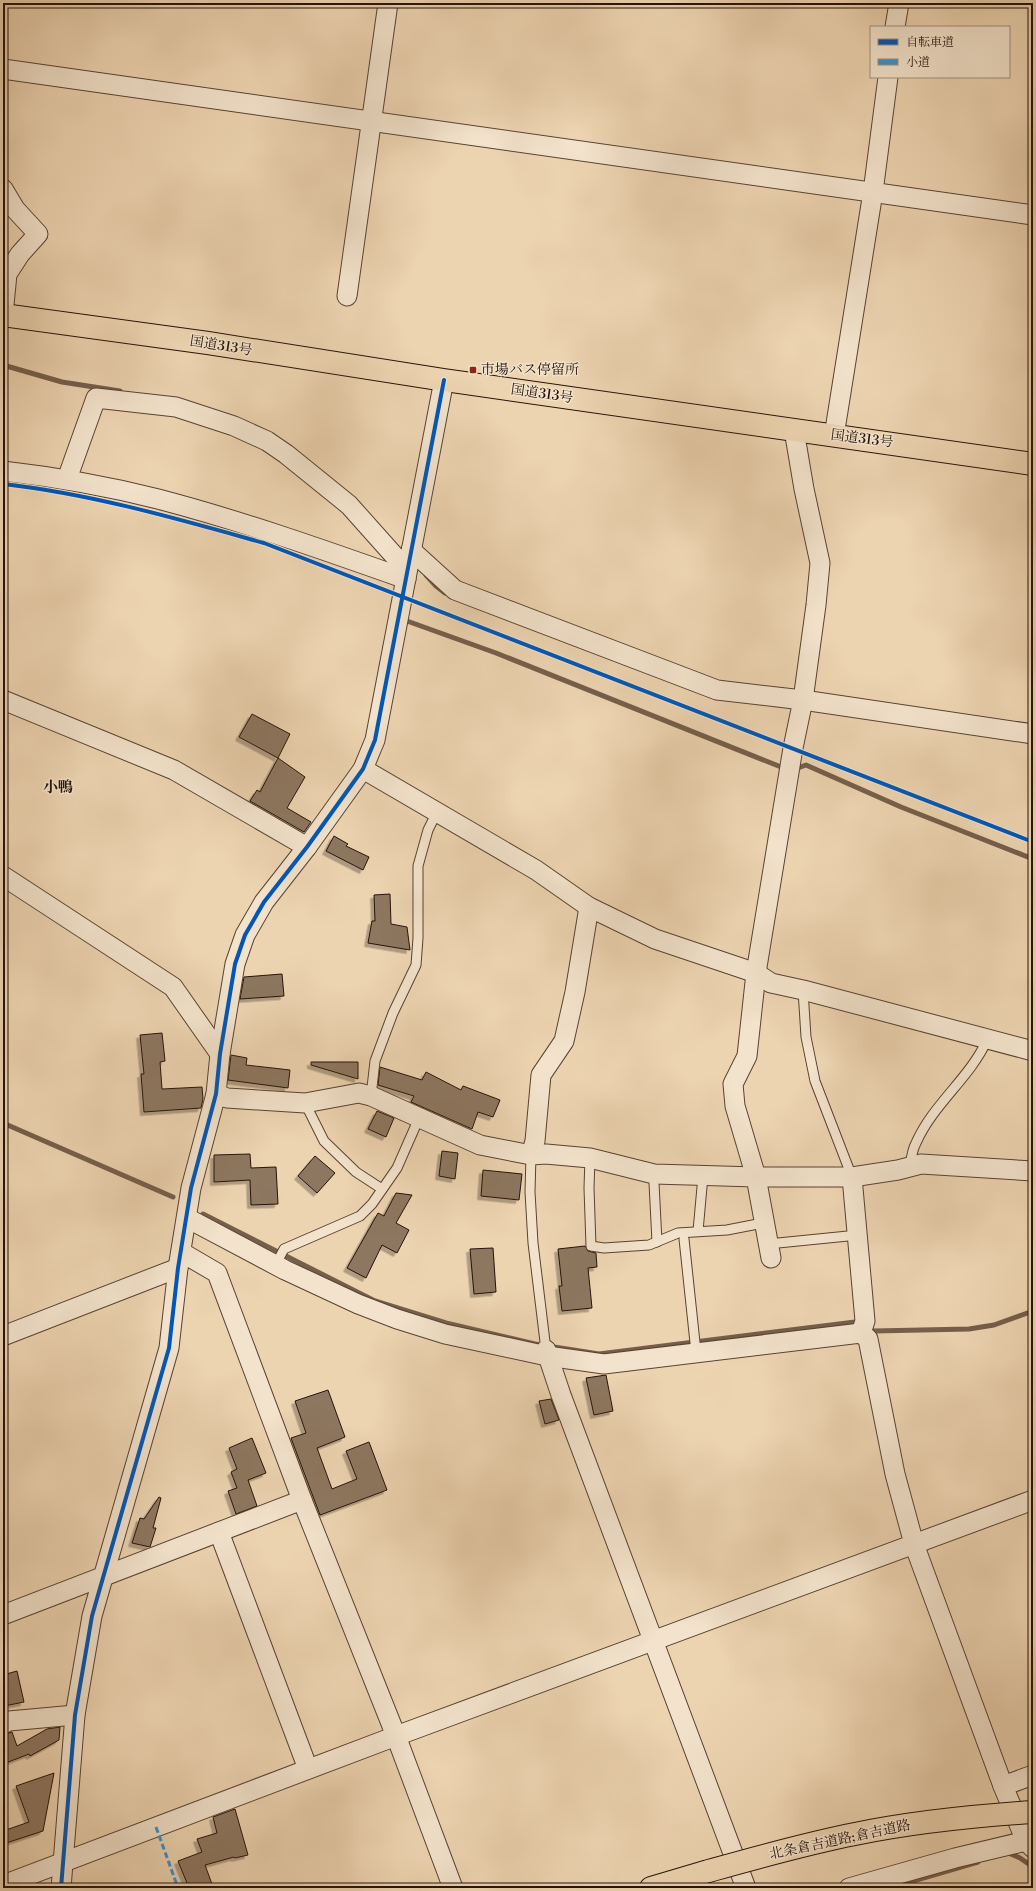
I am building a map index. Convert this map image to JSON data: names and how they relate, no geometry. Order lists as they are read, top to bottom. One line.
{"streets":{"highway":["国道313号","北条倉吉道路;倉吉道路"]},"districts":["小鴨"],"places":{"transit":["市場バス停留所"]},"legend":["自転車道","小道"]}
